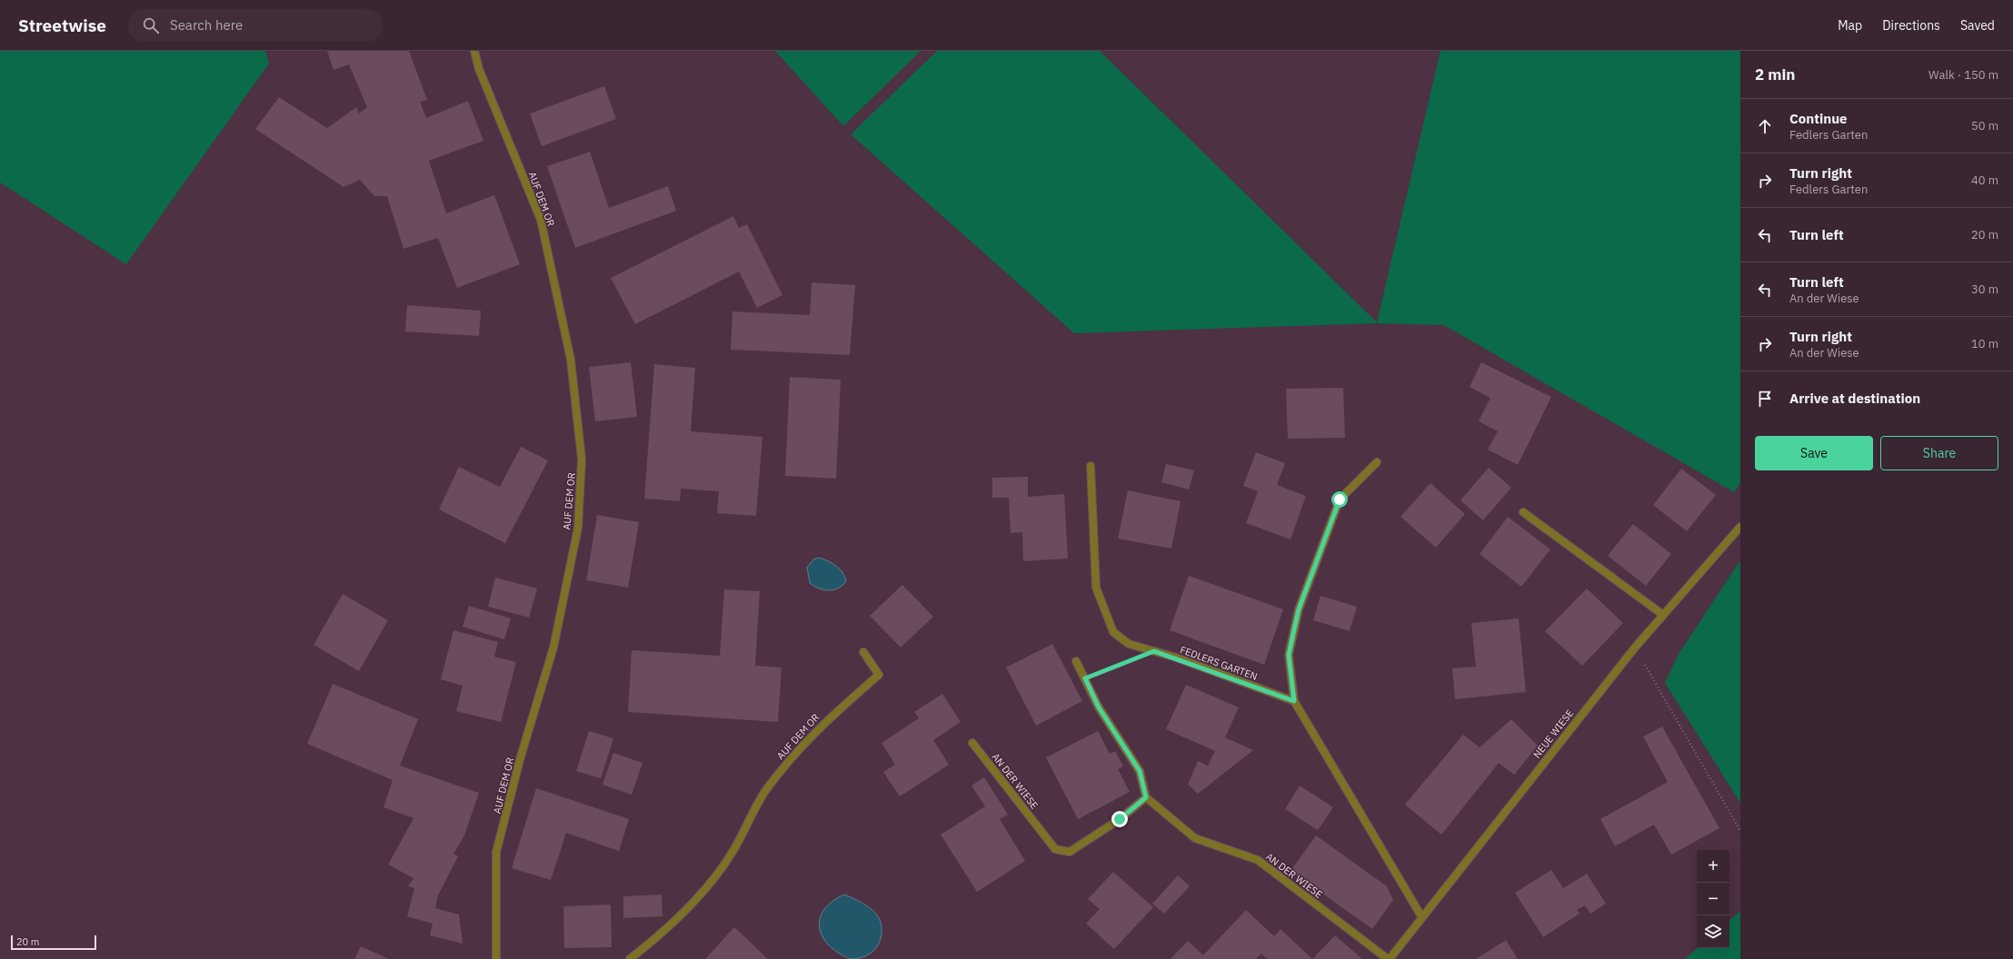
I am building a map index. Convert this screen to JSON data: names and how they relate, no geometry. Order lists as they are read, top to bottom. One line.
{"streets":{"street":["AUF DEM OR","FEDLERS GARTEN","NEUE WIESE","AN DER WIESE"]},"crossings":[["NEUE WIESE","AN DER WIESE"]],"scale_bar":"20 m","page":{"header":"Streetwise","search":"Search here","nav":["Map","Directions","Saved"],"heading":["2 min","Walk · 150 m"],"list":[["Continue","Fedlers Garten","50 m"],["Turn right","Fedlers Garten","40 m"],["Turn left","20 m"],["Turn left","An der Wiese","30 m"],["Turn right","An der Wiese","10 m"],"Arrive at destination"],"buttons":["Save","Share"],"map_buttons":["+","−"],"scale":"20 m"}}
